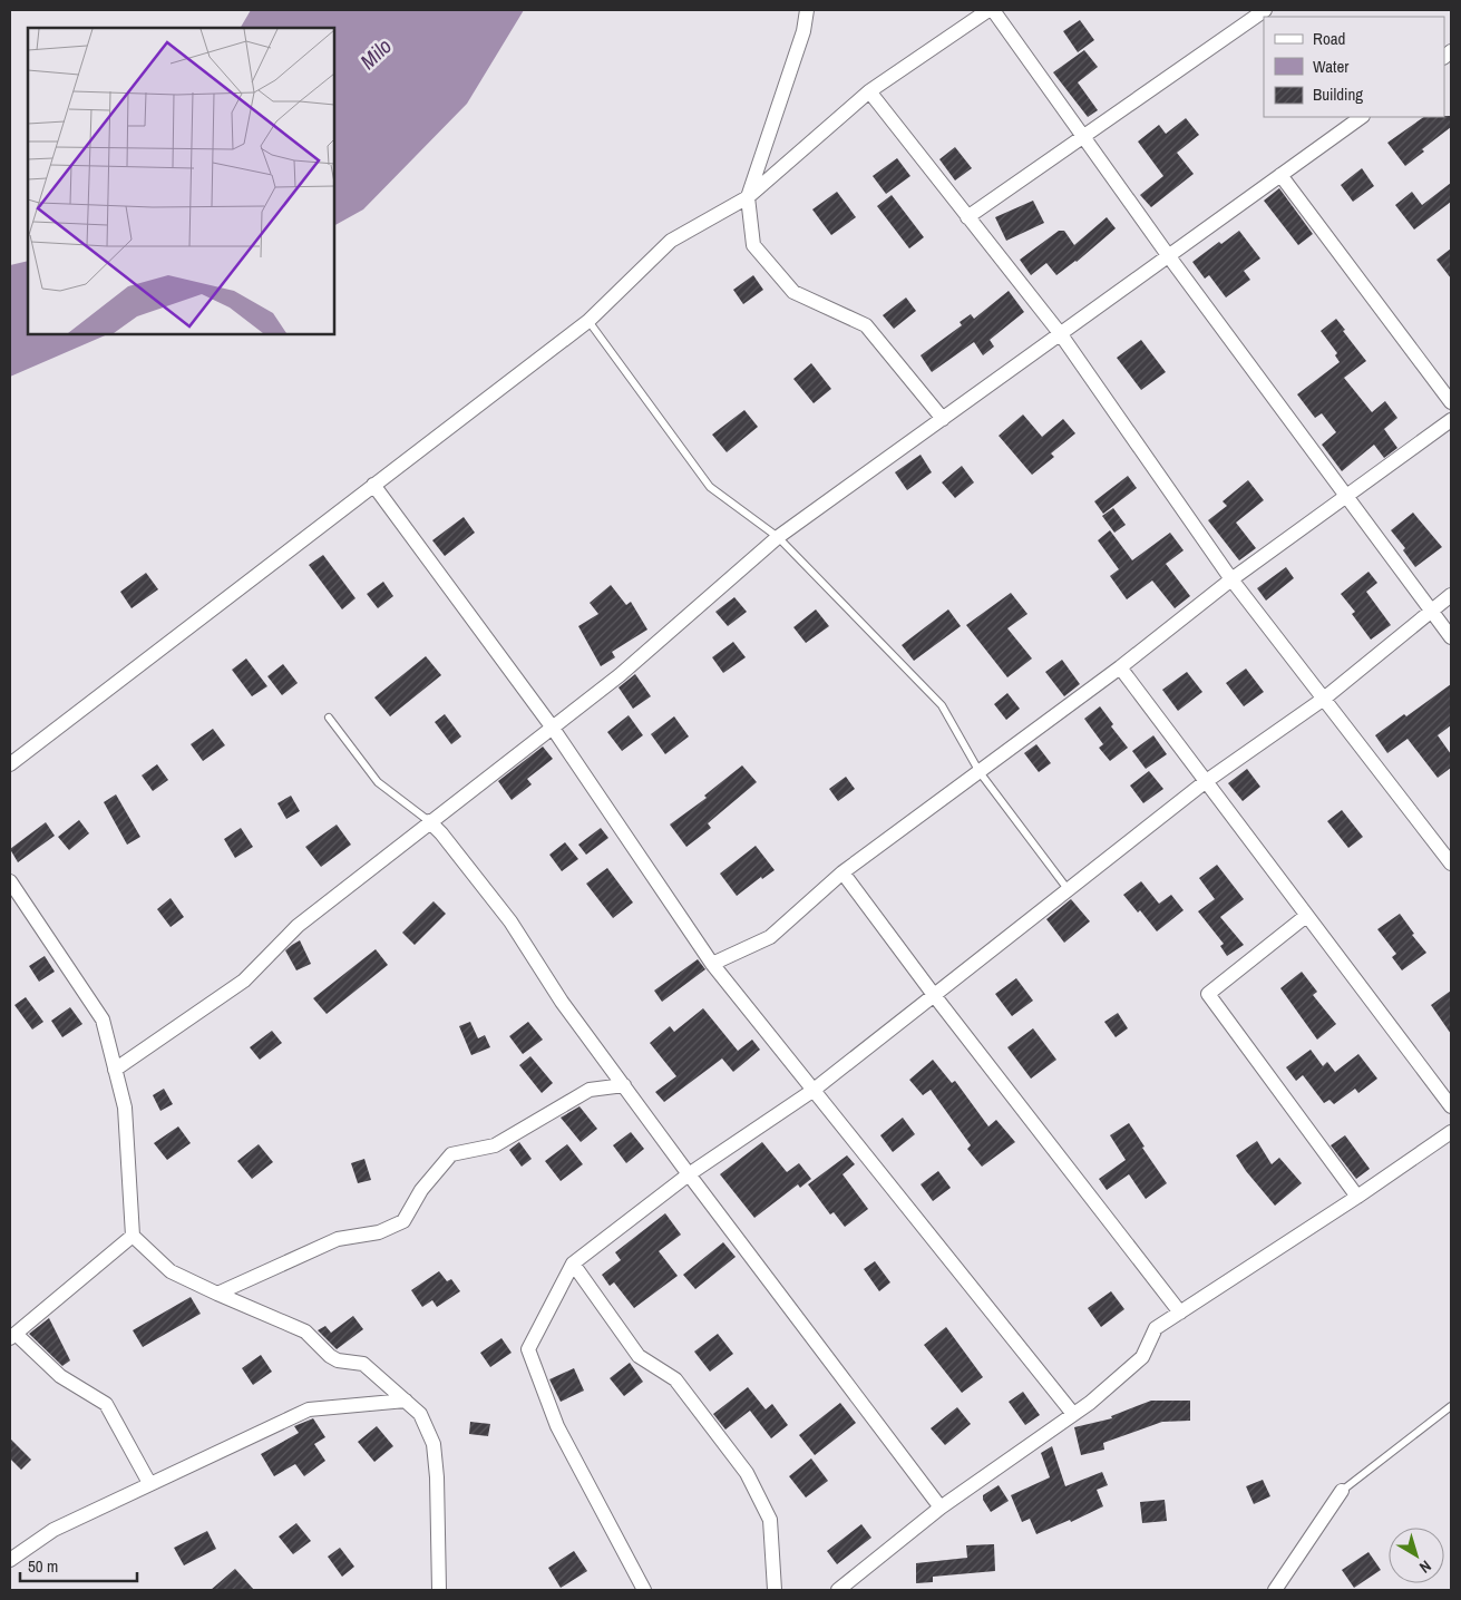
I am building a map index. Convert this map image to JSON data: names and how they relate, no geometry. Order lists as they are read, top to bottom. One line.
{"water":["Milo"],"legend":["Road","Water","Building"],"scale_bar":"50 m","north":"bottom right"}
